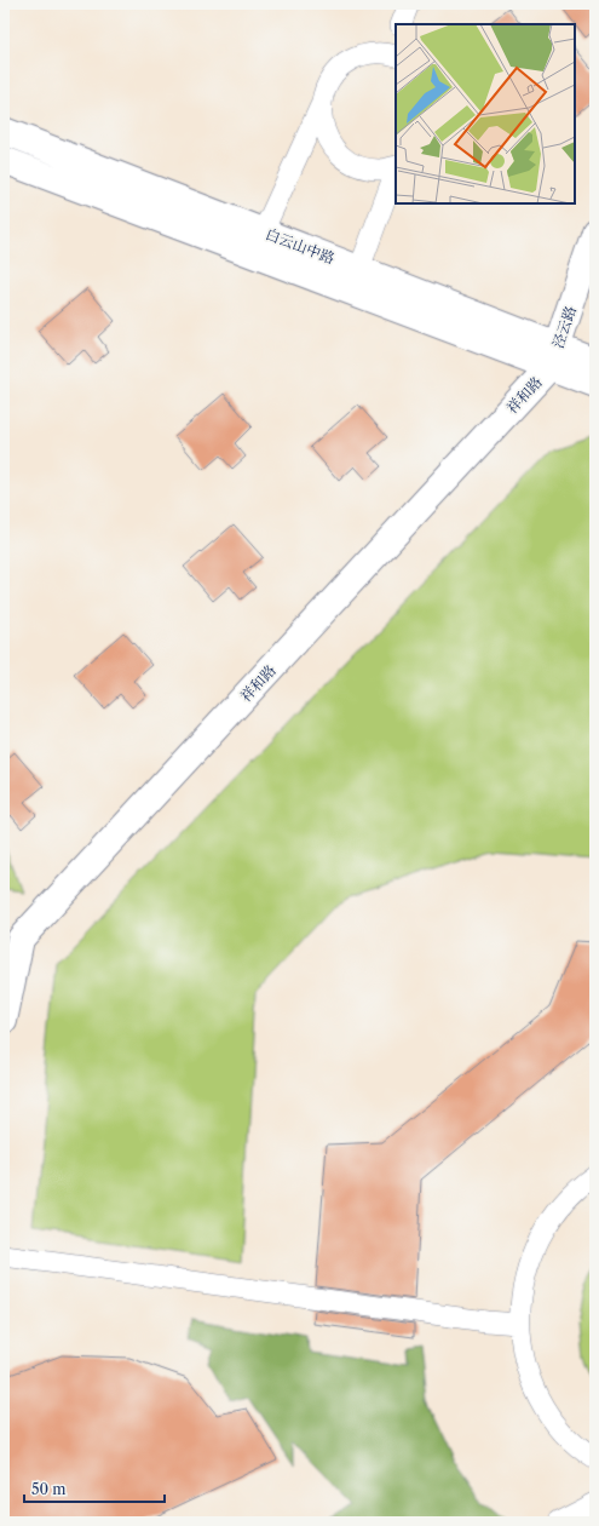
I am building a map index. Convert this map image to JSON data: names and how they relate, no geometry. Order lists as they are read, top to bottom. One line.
{"streets":{"main road":["白云山中路","泾云路","祥和路"]},"crossings":[["白云山中路","泾云路"],["白云山中路","祥和路"],["泾云路","祥和路"]],"scale_bar":"50 m"}
